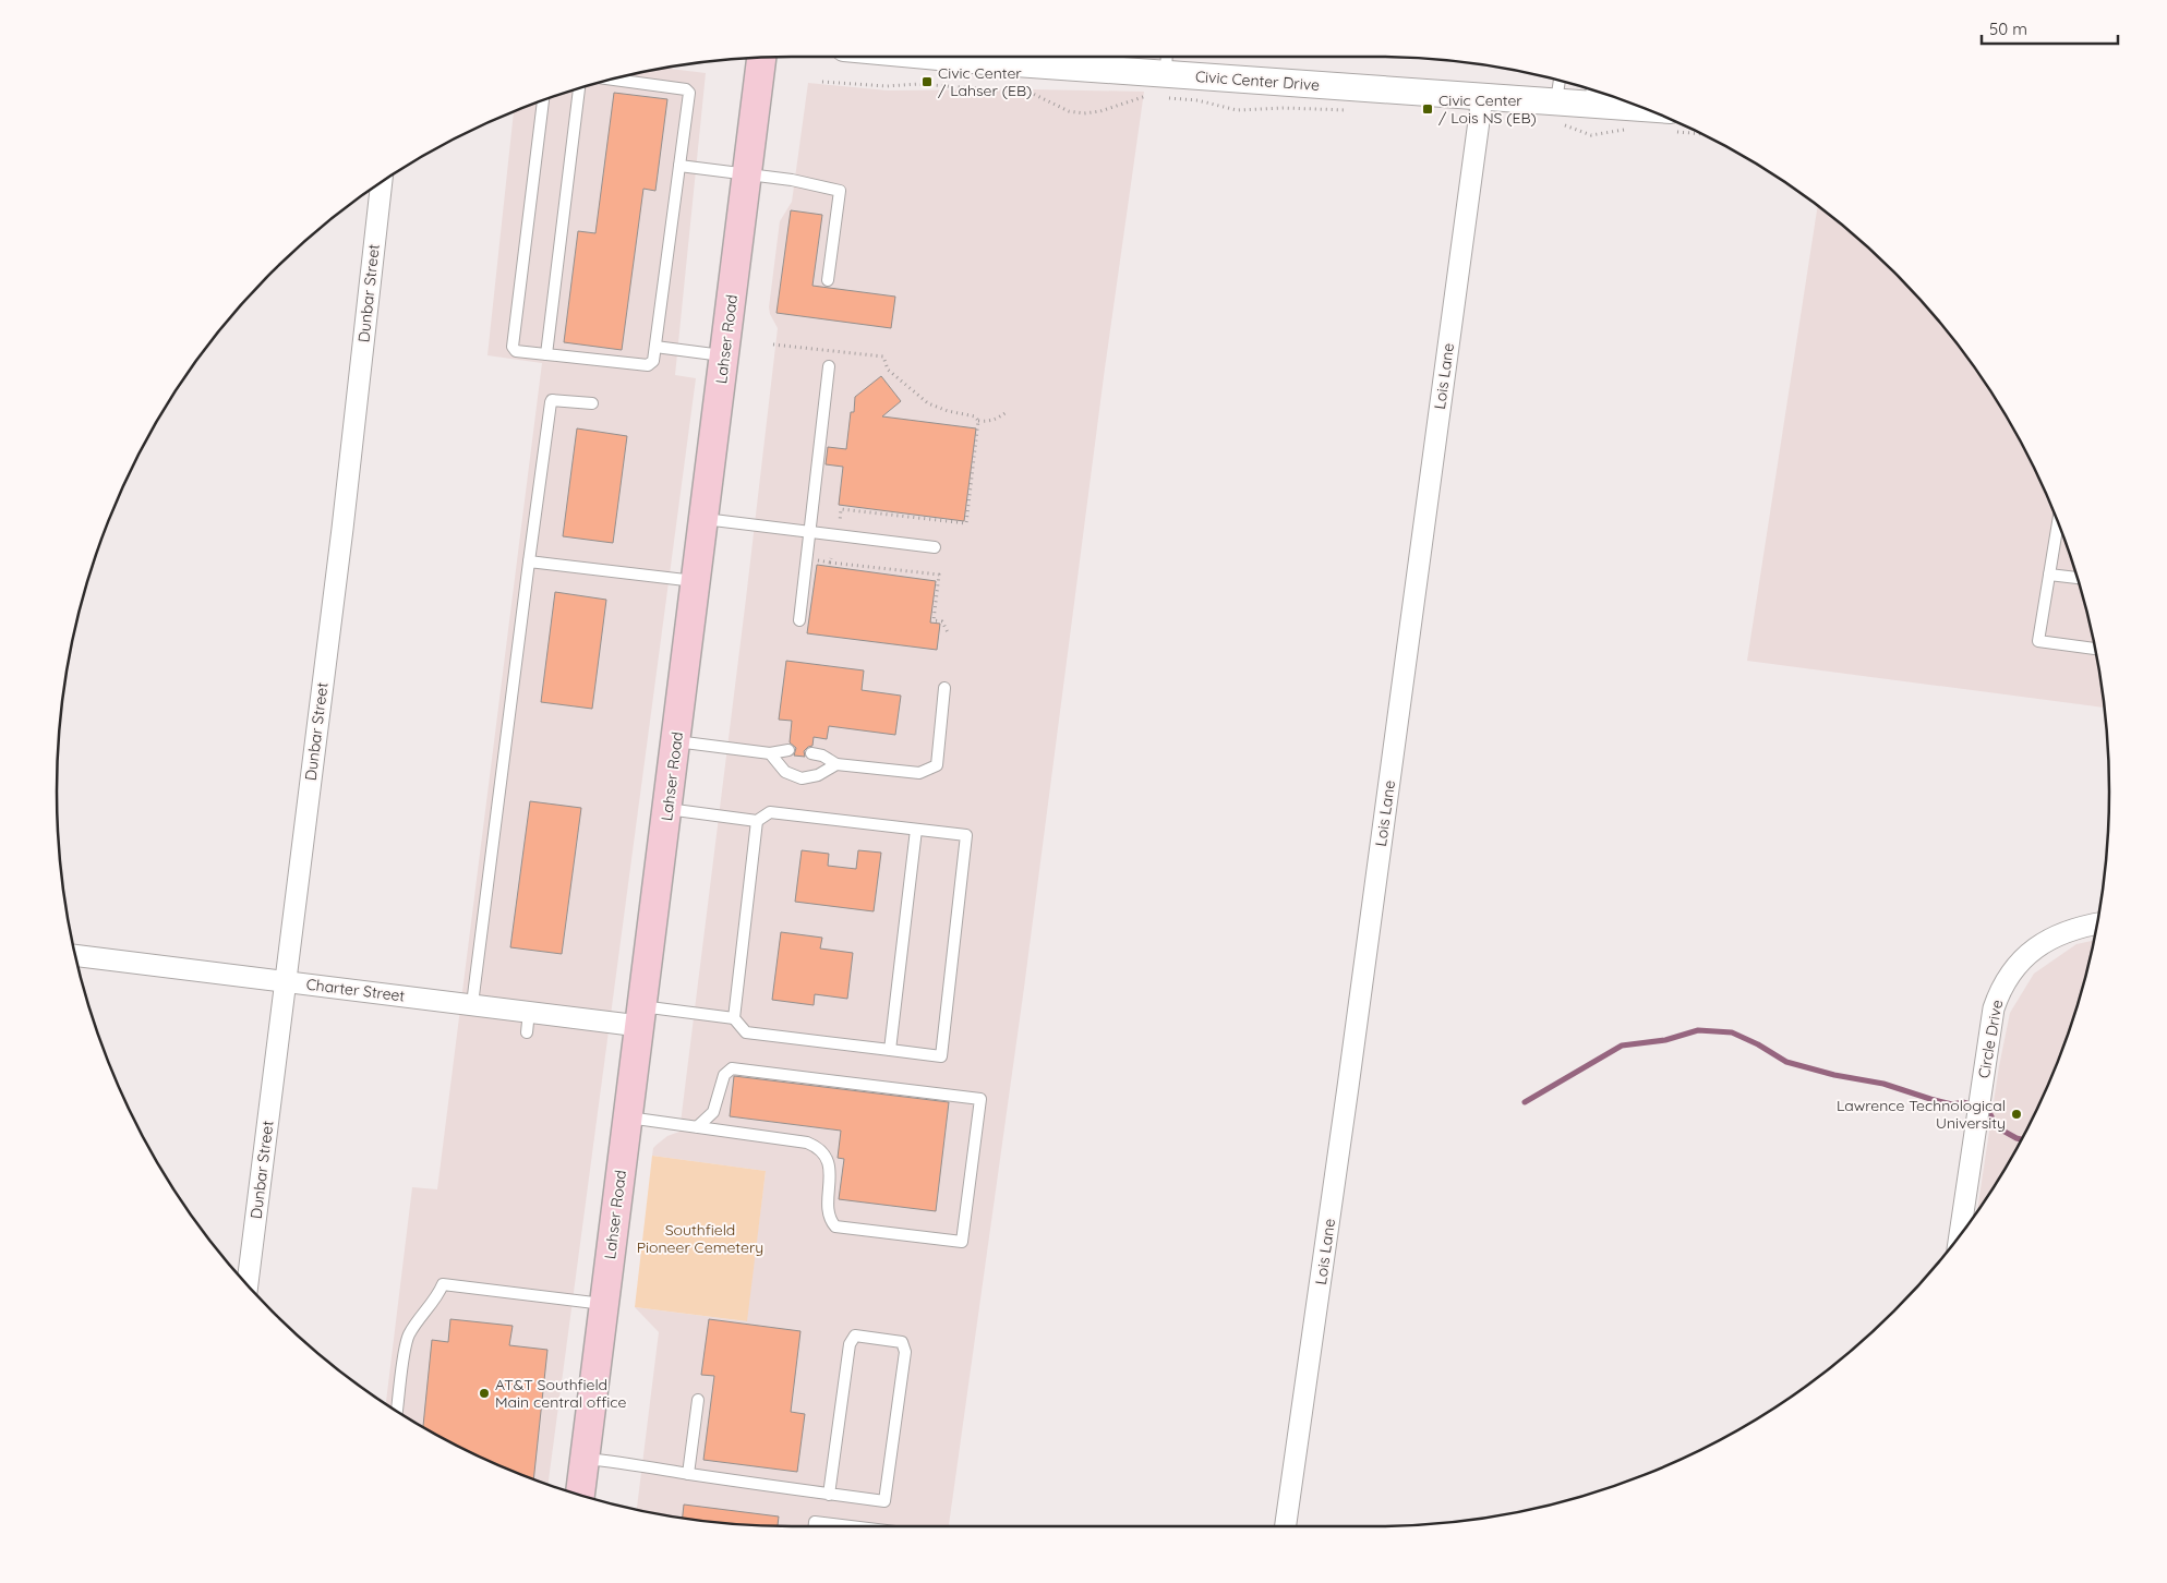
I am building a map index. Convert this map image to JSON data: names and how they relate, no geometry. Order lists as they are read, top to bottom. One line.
{"streets":{"main road":["Lahser Road"],"street":["Civic Center Drive","Dunbar Street","Lois Lane","Charter Street","Circle Drive"]},"crossings":[["Civic Center Drive","Lois Lane"],["Dunbar Street","Charter Street"],["Lahser Road","Charter Street"]],"parks":["Southfield Pioneer Cemetery"],"places":{"transit":["Civic Center / Lahser (EB)","Civic Center / Lois NS (EB)"],"other":["Lawrence Technological University","AT&T Southfield Main central office"]},"scale_bar":"50 m"}
